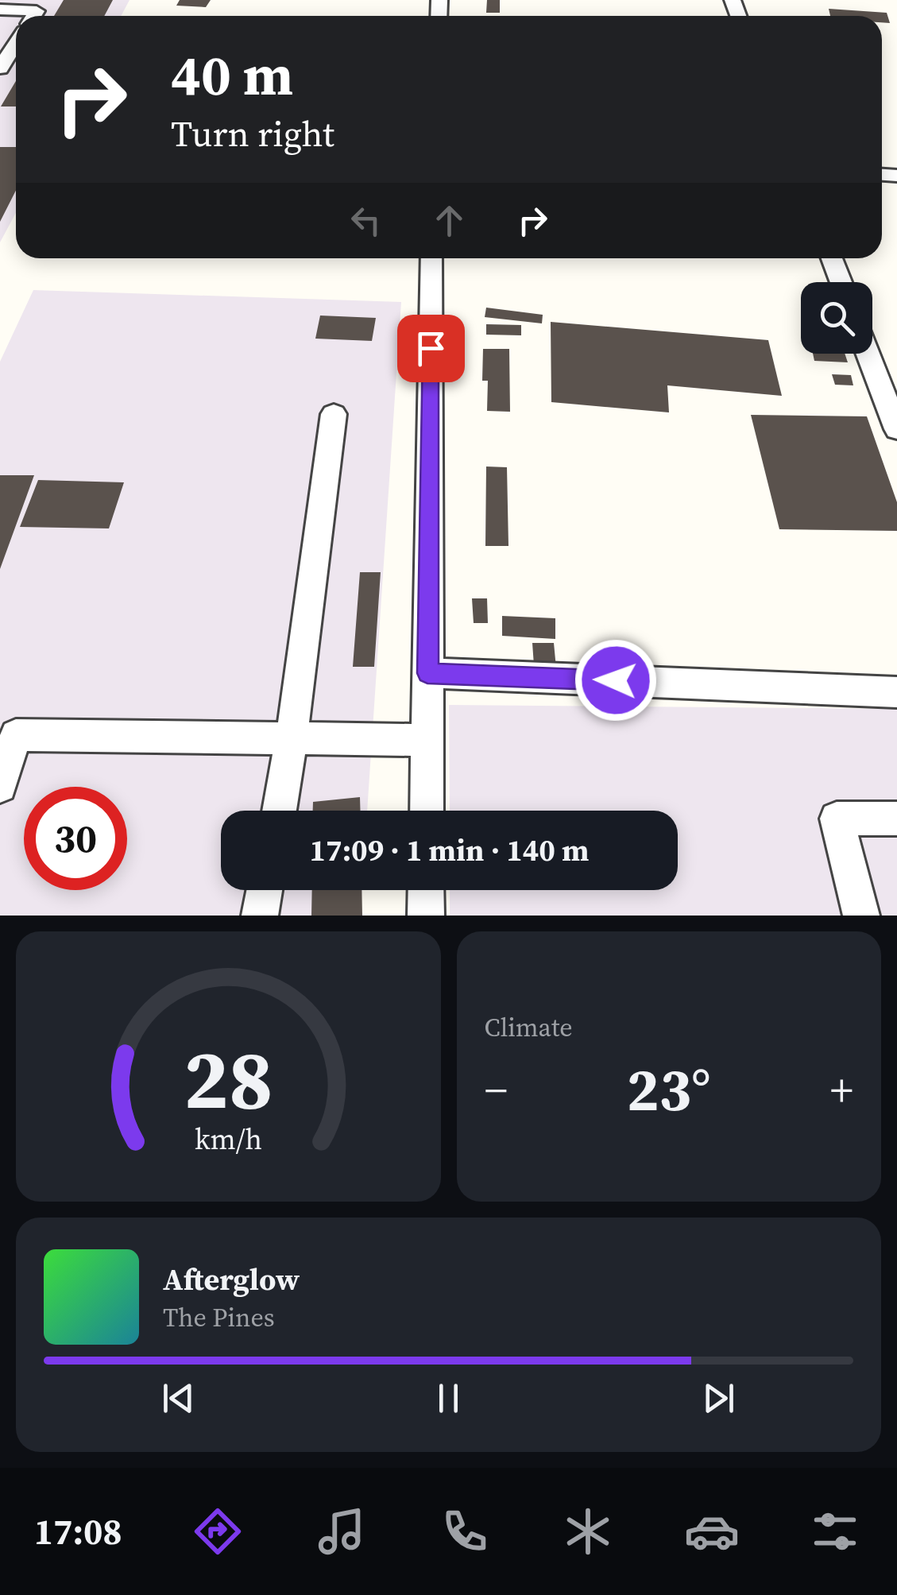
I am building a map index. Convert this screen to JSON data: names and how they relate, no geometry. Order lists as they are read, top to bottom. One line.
{"page":{"turn":["40 m","Turn right"],"limit":"30","trip":"17:09 · 1 min · 140 m","tile":"Climate","heat":["−","23°","+"],"song":["Afterglow","The Pines"],"tabs":"17:08","gauge":["28","km/h"]}}
